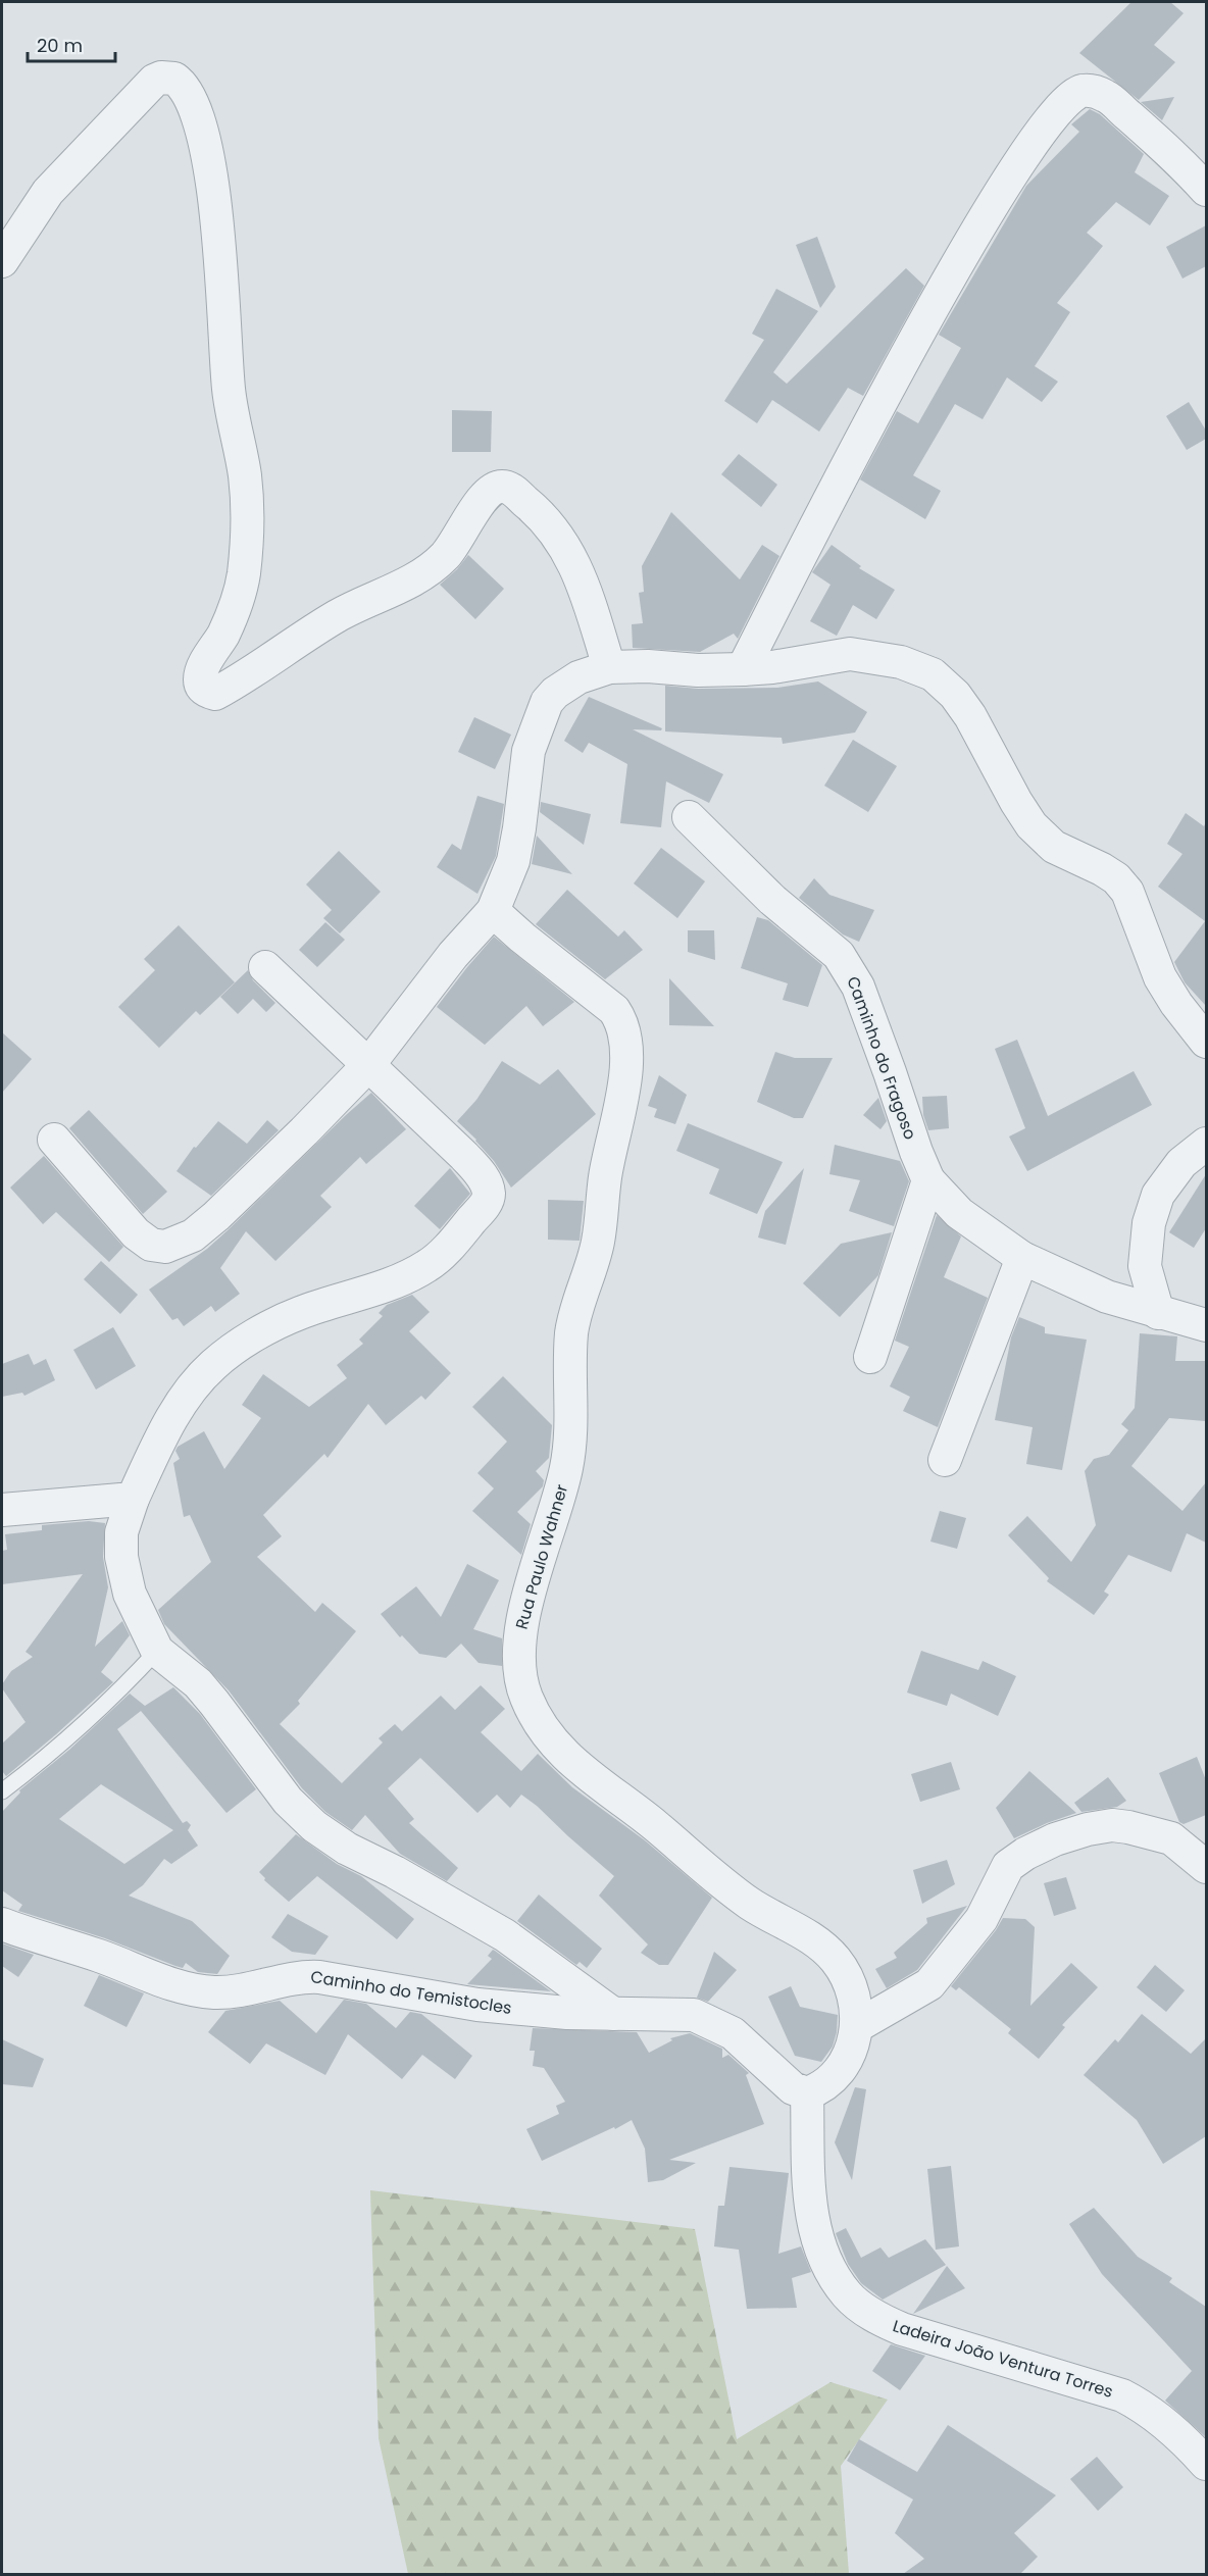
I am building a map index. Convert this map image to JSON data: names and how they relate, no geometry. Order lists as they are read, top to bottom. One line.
{"streets":{"street":["Caminho do Fragoso","Rua Paulo Wahner","Caminho do Temistocles","Ladeira João Ventura Torres"]},"crossings":[["Rua Paulo Wahner","Caminho do Temistocles"],["Rua Paulo Wahner","Ladeira João Ventura Torres"],["Caminho do Temistocles","Ladeira João Ventura Torres"]],"scale_bar":"20 m"}
